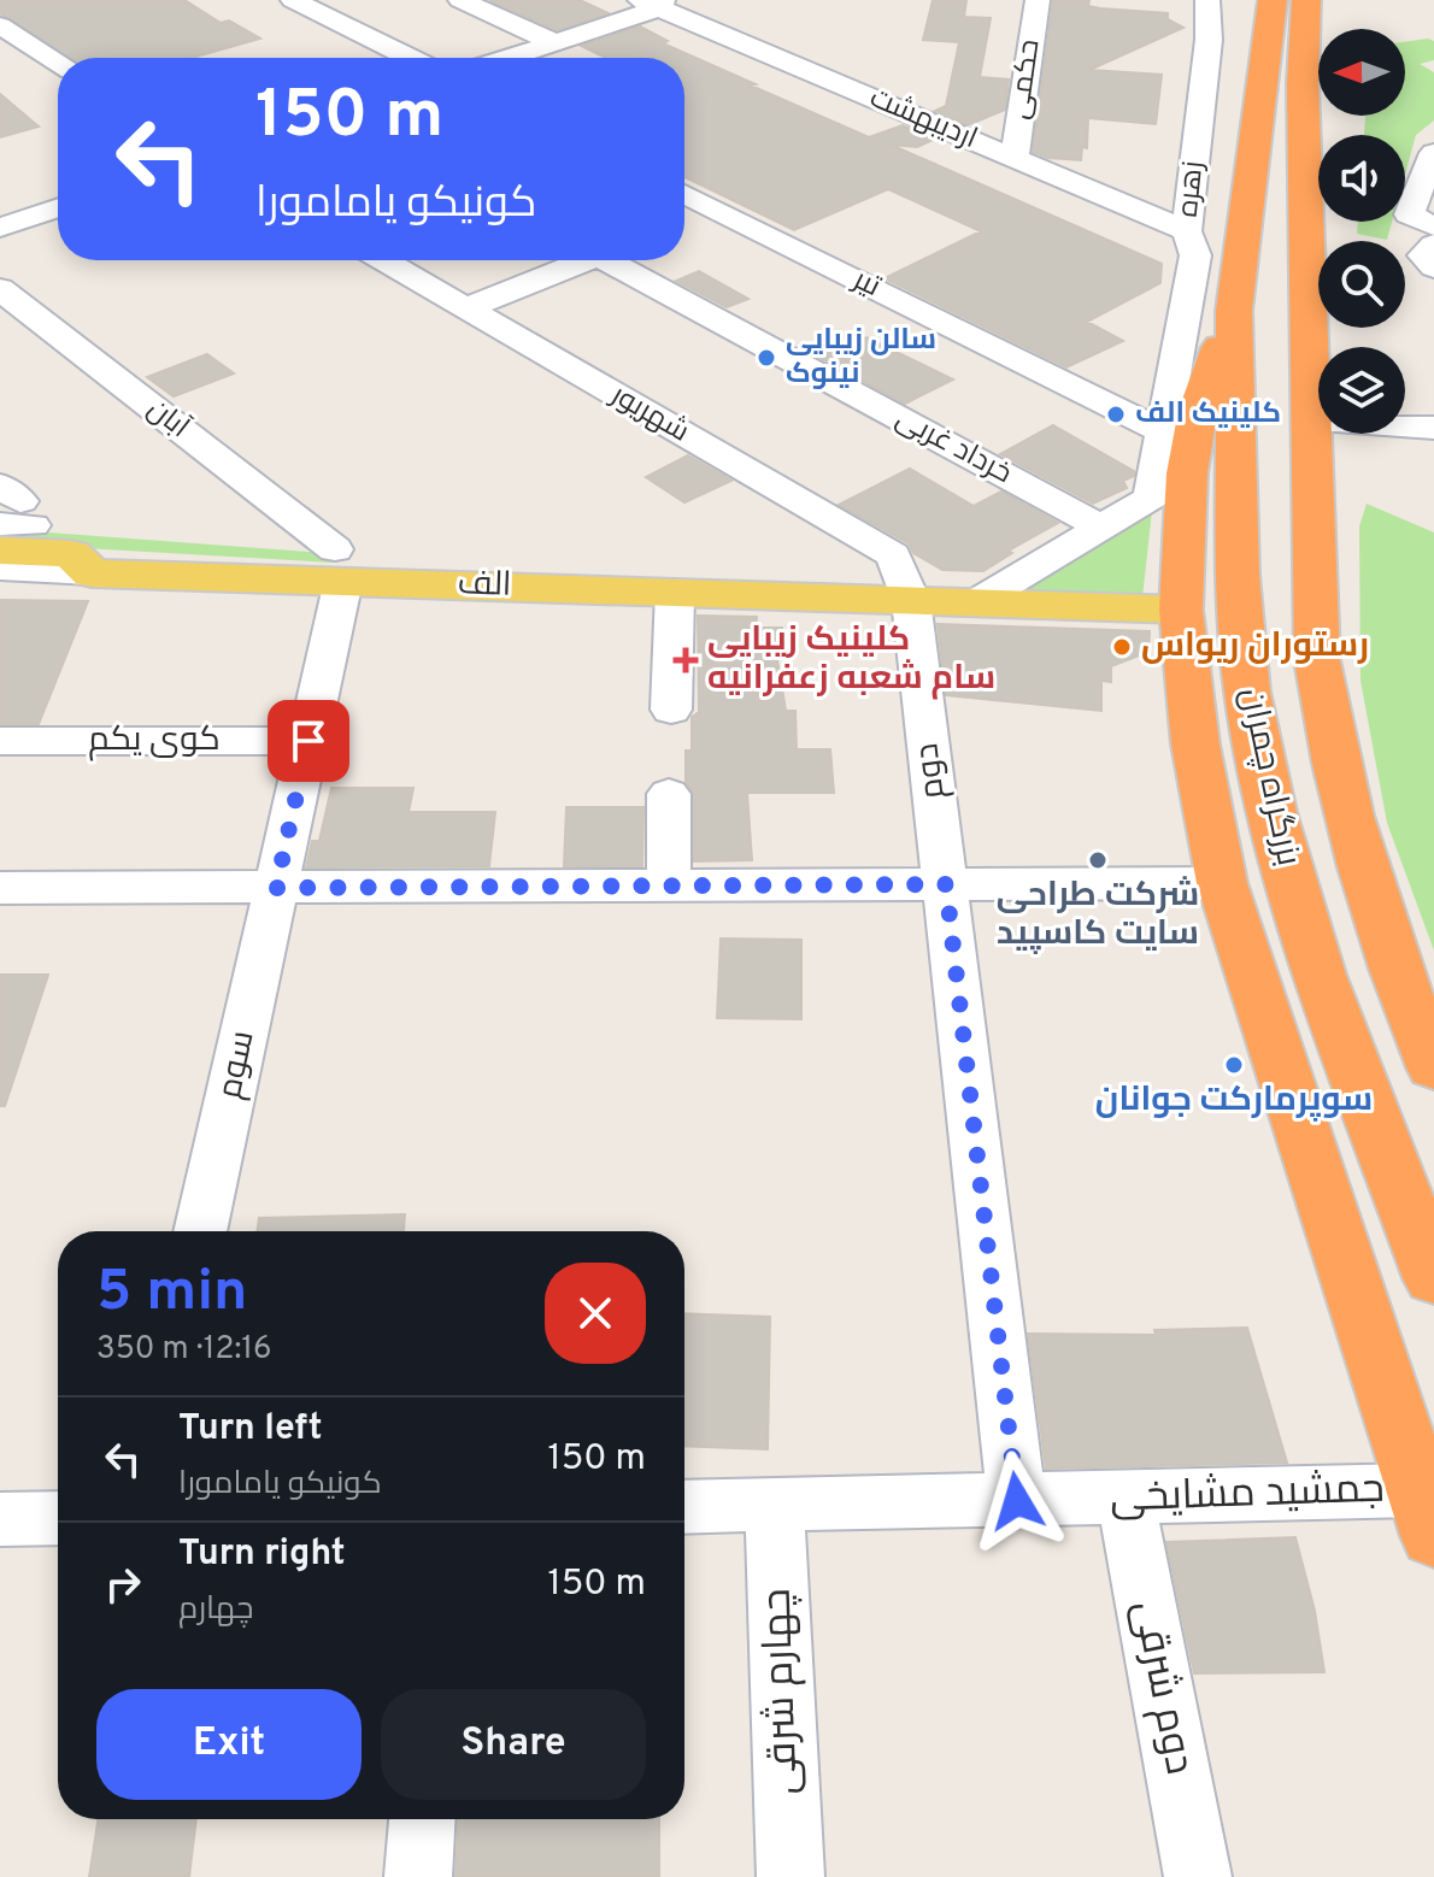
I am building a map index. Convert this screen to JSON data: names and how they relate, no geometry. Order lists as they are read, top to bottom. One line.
{"streets":{"highway":["بزرگراه چمران"],"main road":["الف"],"street":["حکمی","اردیبهشت","زهره","تیر","شهریور","آبان","خرداد غربی","کوی یکم","دوم","سوم","جمشید مشایخی","دوم شرقی","چهارم شرقی"]},"crossings":[["حکمی","اردیبهشت"],["اردیبهشت","زهره"],["زهره","تیر"],["شهریور","الف"],["شهریور","دوم"],["آبان","الف"],["آبان","سوم"],["الف","دوم"],["الف","سوم"],["کوی یکم","سوم"],["دوم","جمشید مشایخی"],["جمشید مشایخی","دوم شرقی"],["جمشید مشایخی","چهارم شرقی"]],"places":{"other":["سالن زیبایی نینوک","کلینیک الف","رستوران ریواس","شرکت طراحی سایت کاسپید","سوپرمارکت جوانان"],"health":["کلینیک زیبایی سام شعبه زعفرانیه"]},"north":"left","page":{"turn":["150 m","کونیکو یامامورا"],"heading":["5 min","350 m · 12:16"],"list":[{"name":"Turn left","note":"کونیکو یامامورا","value":"150 m"},{"name":"Turn right","note":"چهارم","value":"150 m"}],"buttons":["Exit","Share"]}}
